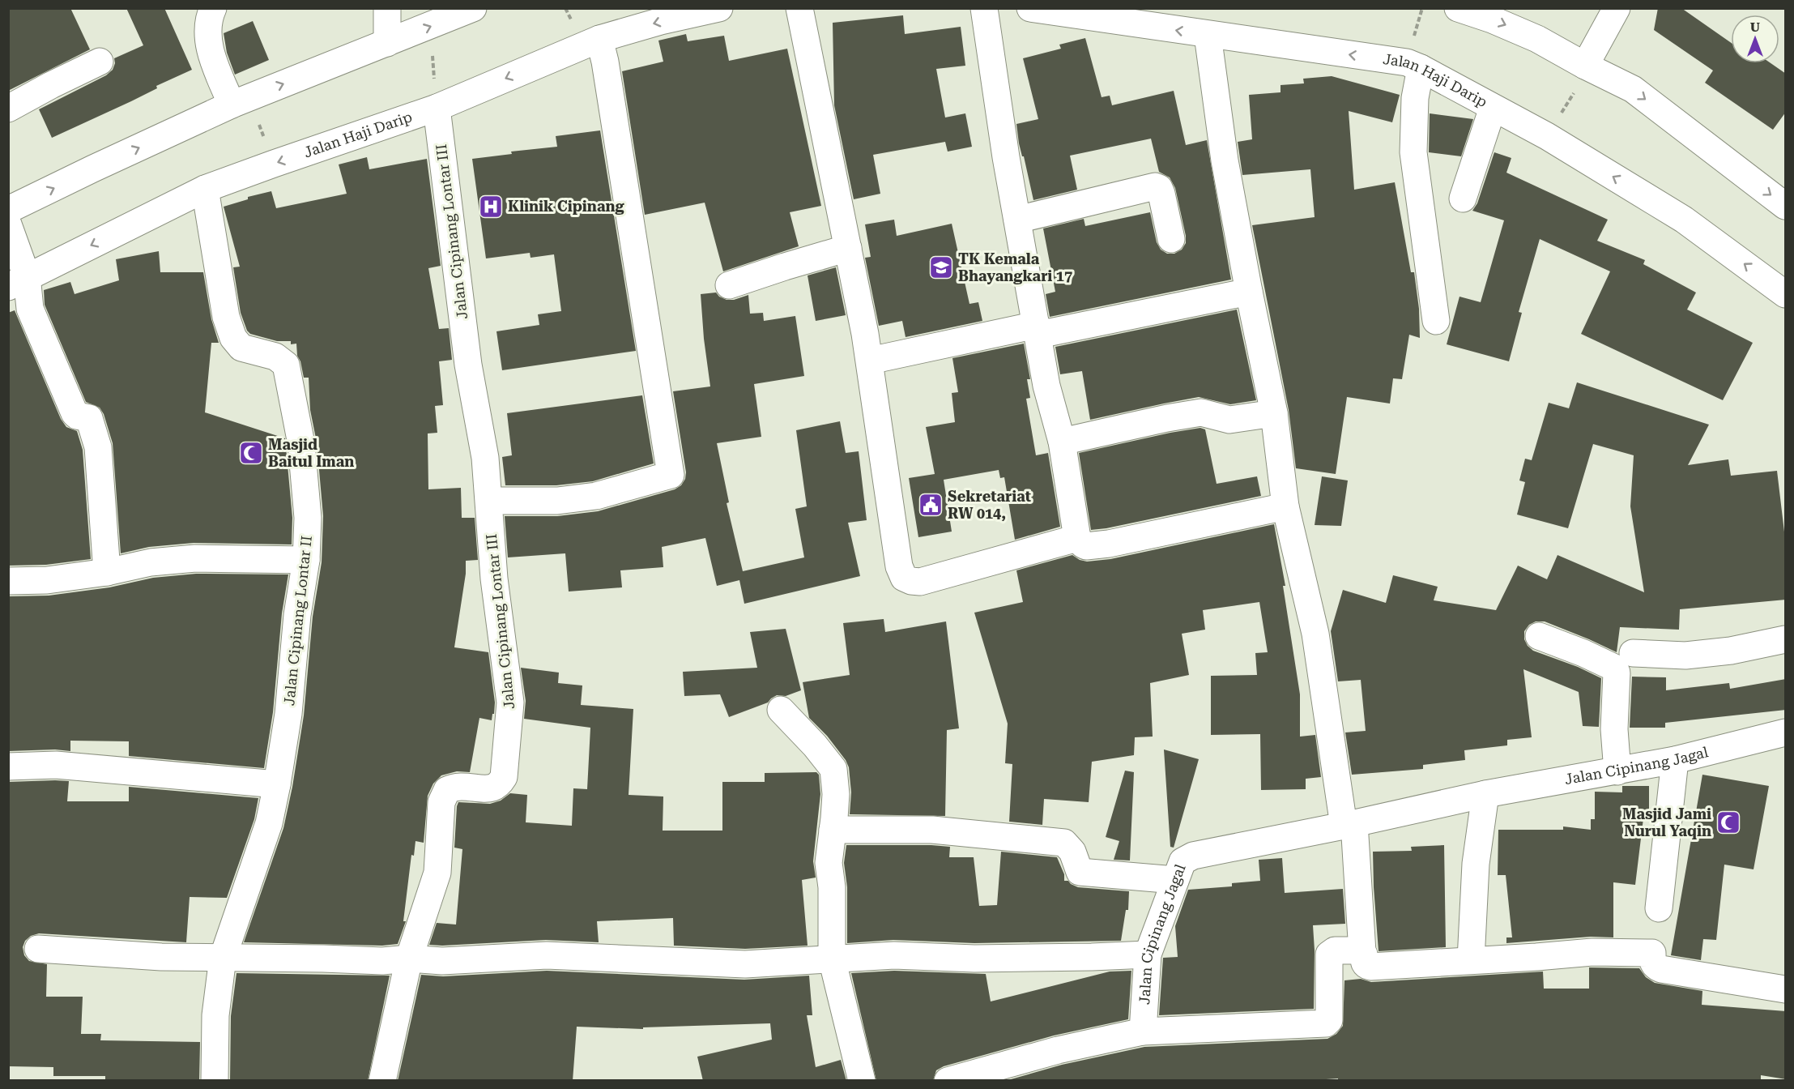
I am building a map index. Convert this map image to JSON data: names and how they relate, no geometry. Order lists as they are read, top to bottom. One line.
{"streets":{"street":["Jalan Haji Darip","Jalan Cipinang Lontar III","Jalan Cipinang Lontar II","Jalan Cipinang Jagal"]},"crossings":[["Jalan Haji Darip","Jalan Cipinang Lontar III"],["Jalan Haji Darip","Jalan Cipinang Lontar II"]],"places":{"hospital":["Klinik Cipinang"],"school or university":["TK Kemala Bhayangkari 17"],"mosque":["Masjid Baitul Iman","Masjid Jami Nurul Yaqin"],"public building":["Sekretariat RW 014,"]},"north":"top"}
